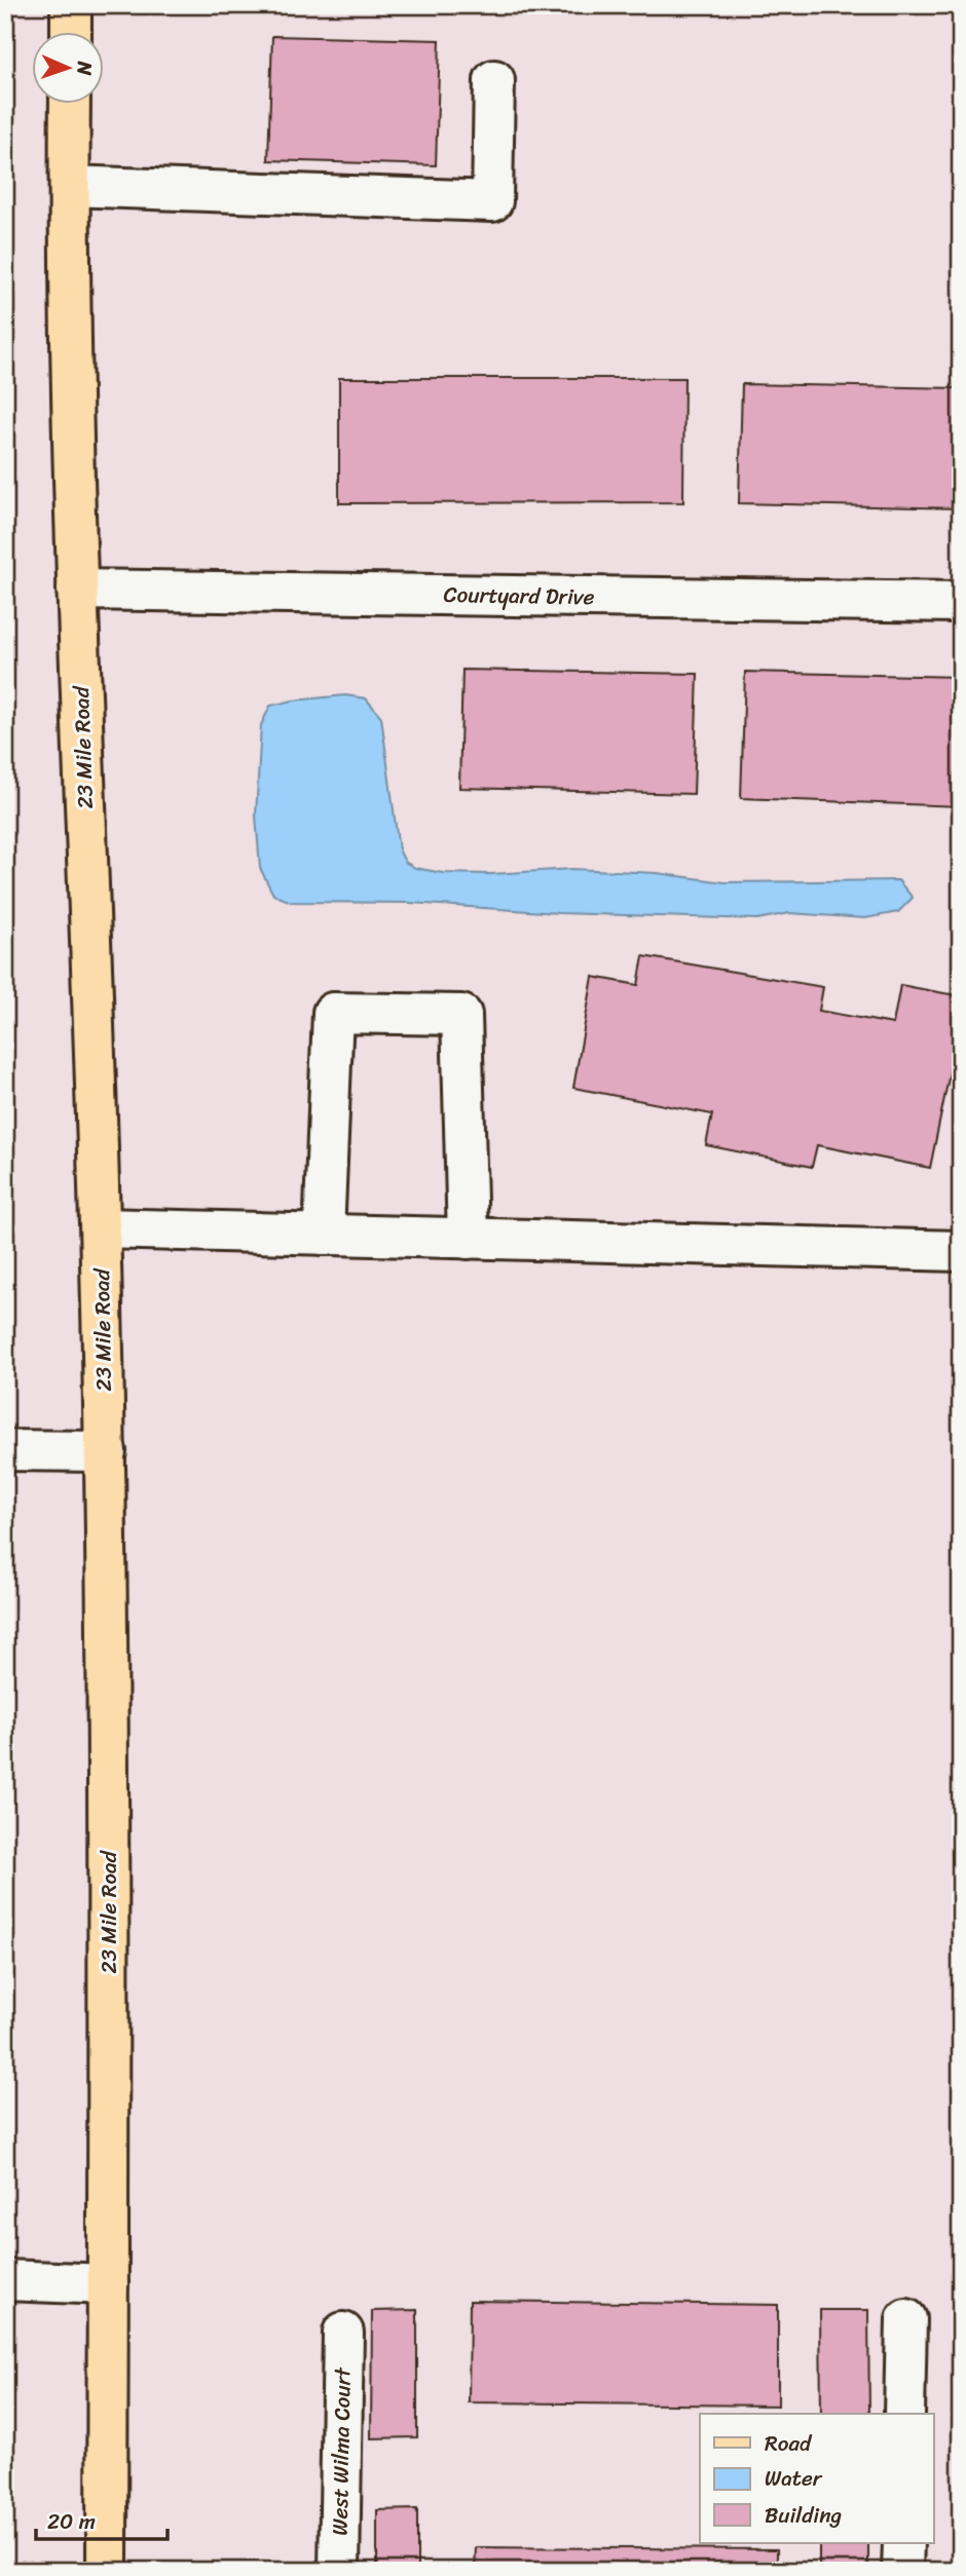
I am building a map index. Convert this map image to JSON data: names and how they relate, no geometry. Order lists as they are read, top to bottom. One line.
{"streets":{"main road":["23 Mile Road"],"street":["Courtyard Drive","West Wilma Court"]},"crossings":[["Courtyard Drive","23 Mile Road"]],"legend":["Road","Water","Building"],"scale_bar":"20 m","north":"right"}
